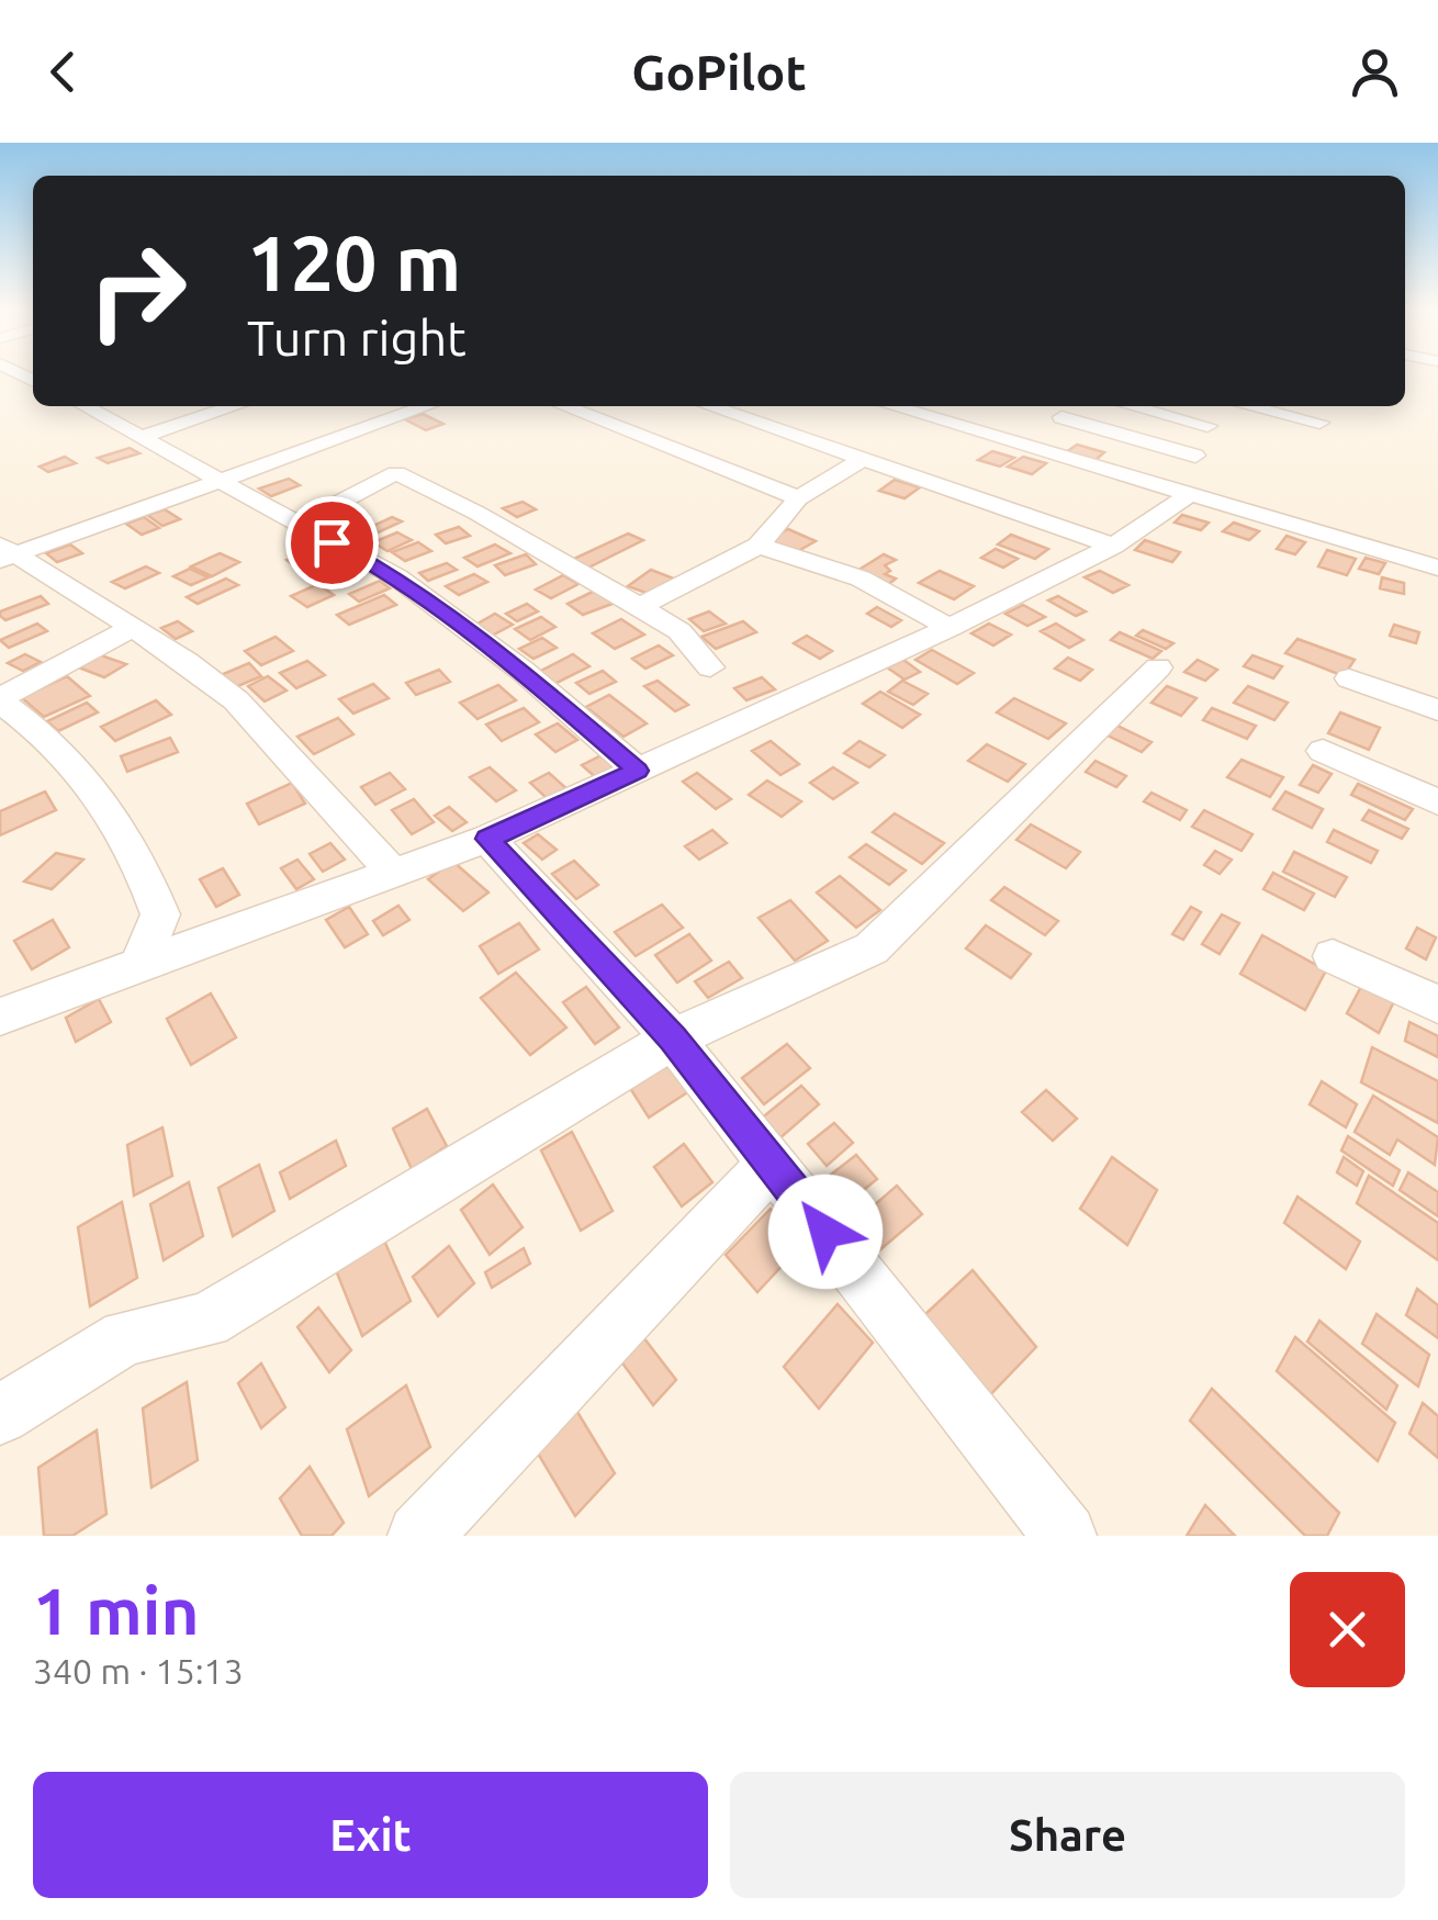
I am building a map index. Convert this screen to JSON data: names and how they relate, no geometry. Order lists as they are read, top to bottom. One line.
{"page":{"header":"GoPilot","turn":["120 m","Turn right"],"heading":["1 min","340 m · 15:13"],"buttons":["Exit","Share"]}}
